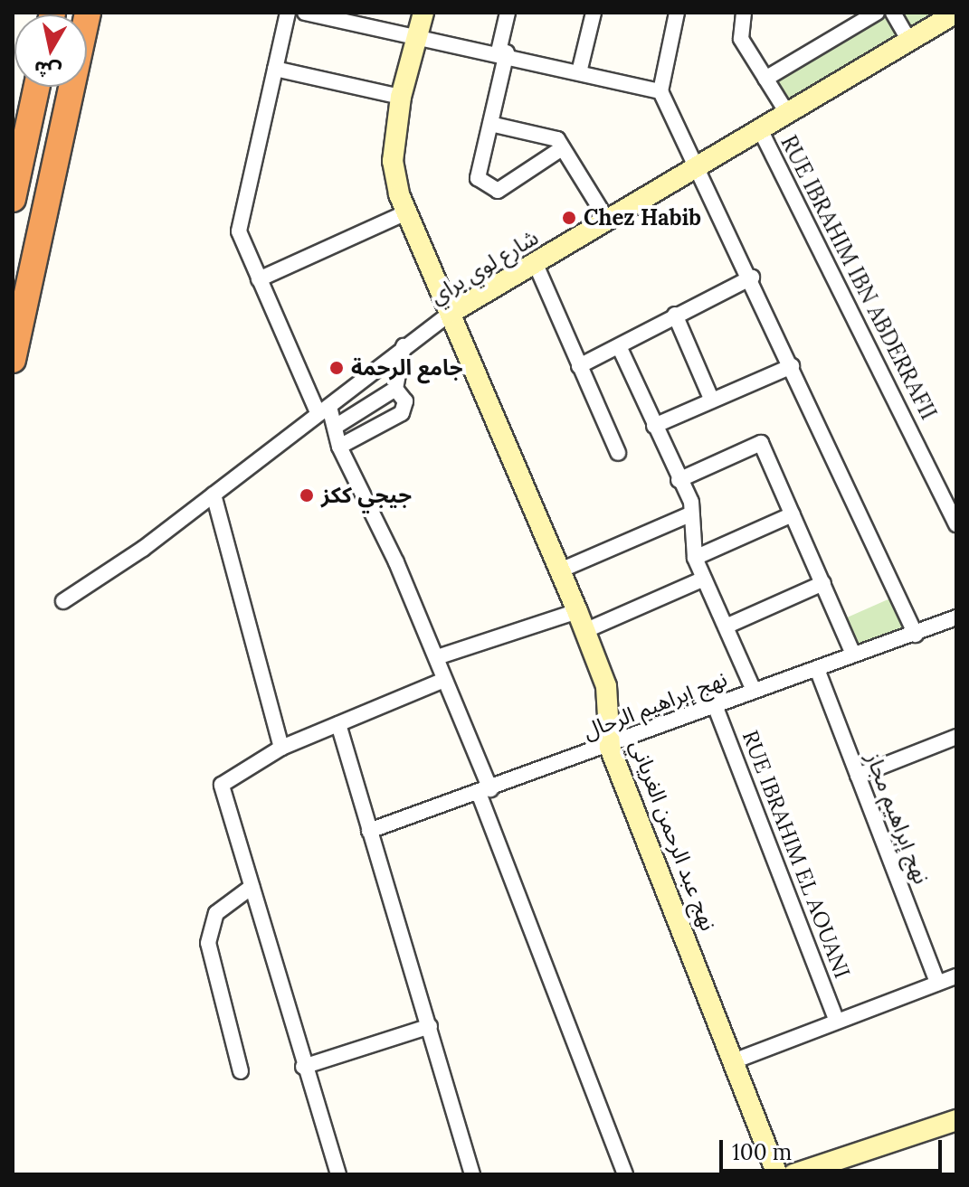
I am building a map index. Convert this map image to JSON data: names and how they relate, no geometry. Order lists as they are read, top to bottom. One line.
{"streets":{"street":["شارع لوي براي","RUE IBRAHIM IBN ABDERRAFII","نهج إبراهيم الرحال","نهج إبراهيم مجاز","نهج عبد الرحمن الغرياني","RUE IBRAHIM EL AOUANI"]},"crossings":[["شارع لوي براي","RUE IBRAHIM IBN ABDERRAFII"],["شارع لوي براي","نهج عبد الرحمن الغرياني"],["نهج إبراهيم الرحال","نهج إبراهيم مجاز"],["نهج إبراهيم الرحال","نهج عبد الرحمن الغرياني"],["نهج إبراهيم الرحال","RUE IBRAHIM EL AOUANI"]],"places":["Chez Habib","جامع الرحمة","جيجي ككز"],"scale_bar":"100 m","north":"bottom"}
